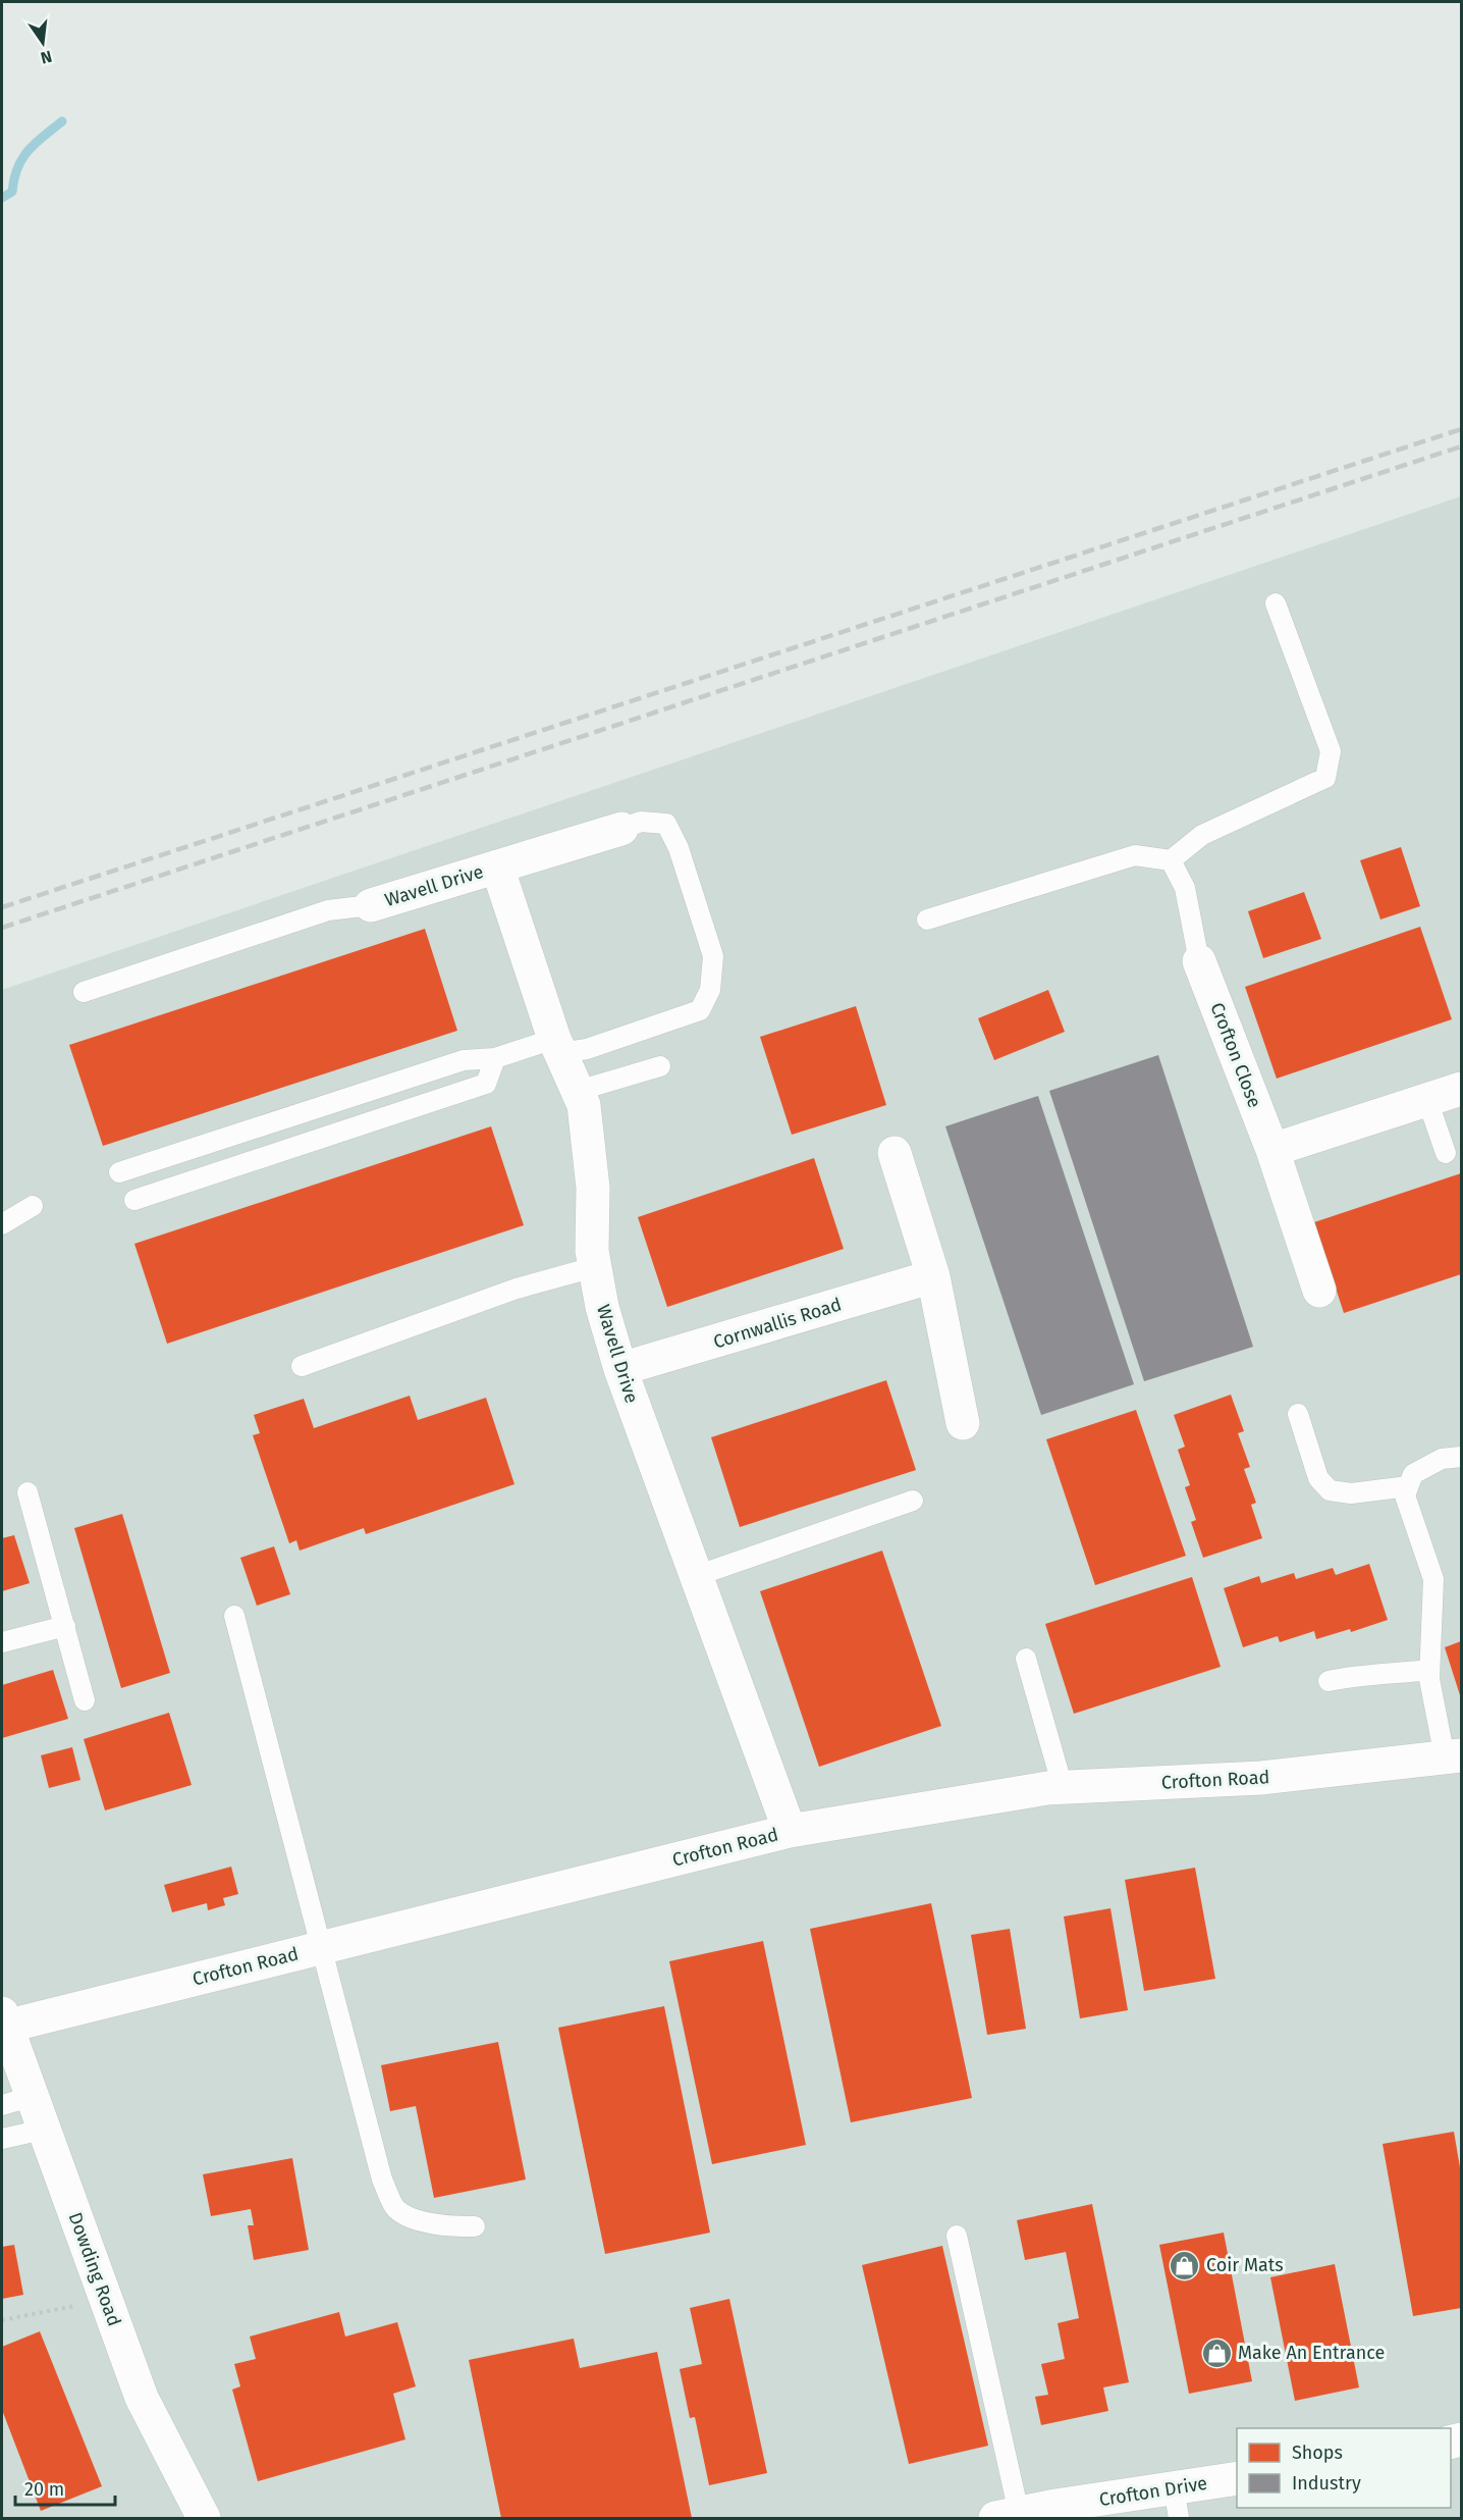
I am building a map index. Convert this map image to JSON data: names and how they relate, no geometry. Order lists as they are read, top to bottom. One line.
{"streets":{"street":["Wavell Drive","Crofton Close","Cornwallis Road","Crofton Road","Dowding Road","Crofton Drive"]},"crossings":[["Wavell Drive","Cornwallis Road"],["Wavell Drive","Crofton Road"],["Crofton Road","Dowding Road"]],"places":{"shop":["Coir Mats","Make An Entrance"]},"legend":["Shops","Industry"],"scale_bar":"20 m","north":"bottom"}
